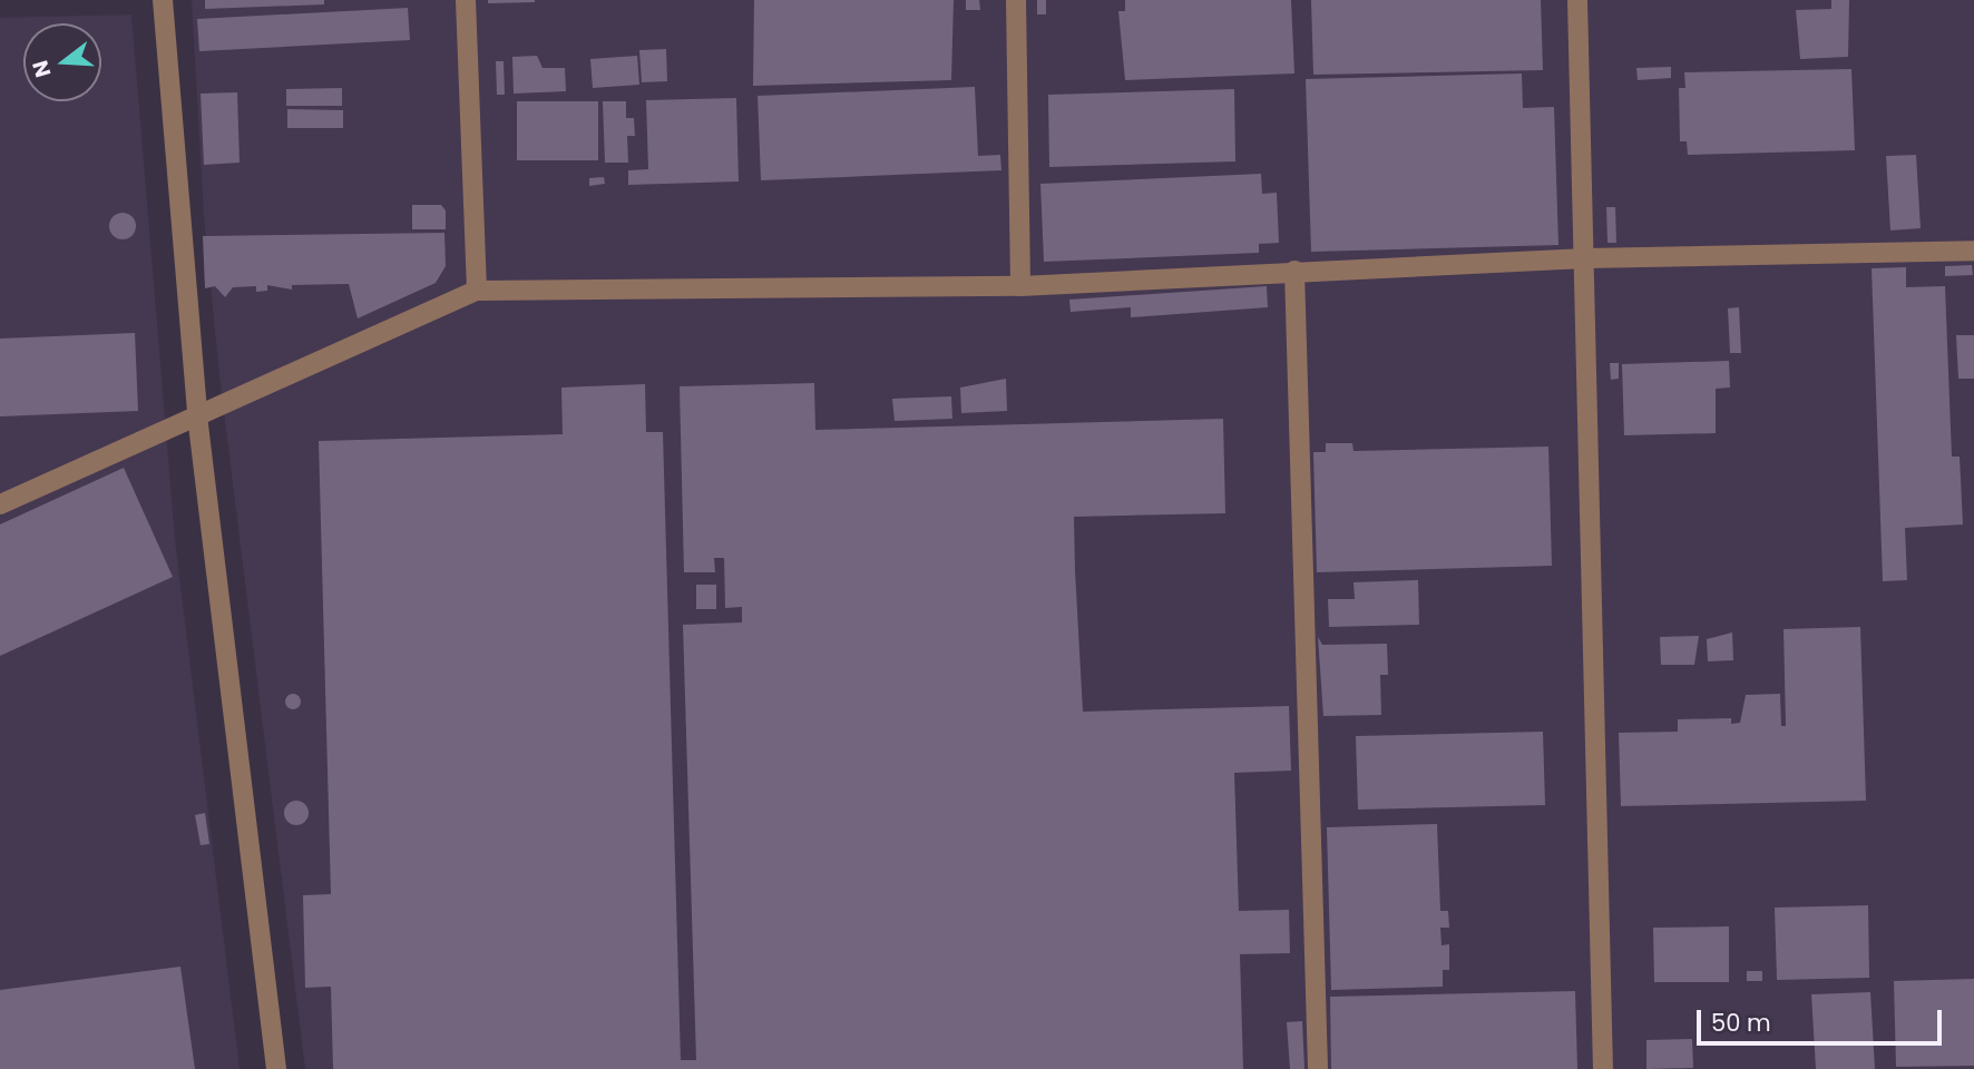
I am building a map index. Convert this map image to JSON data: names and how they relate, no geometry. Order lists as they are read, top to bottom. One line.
{"scale_bar":"50 m","north":"left"}
